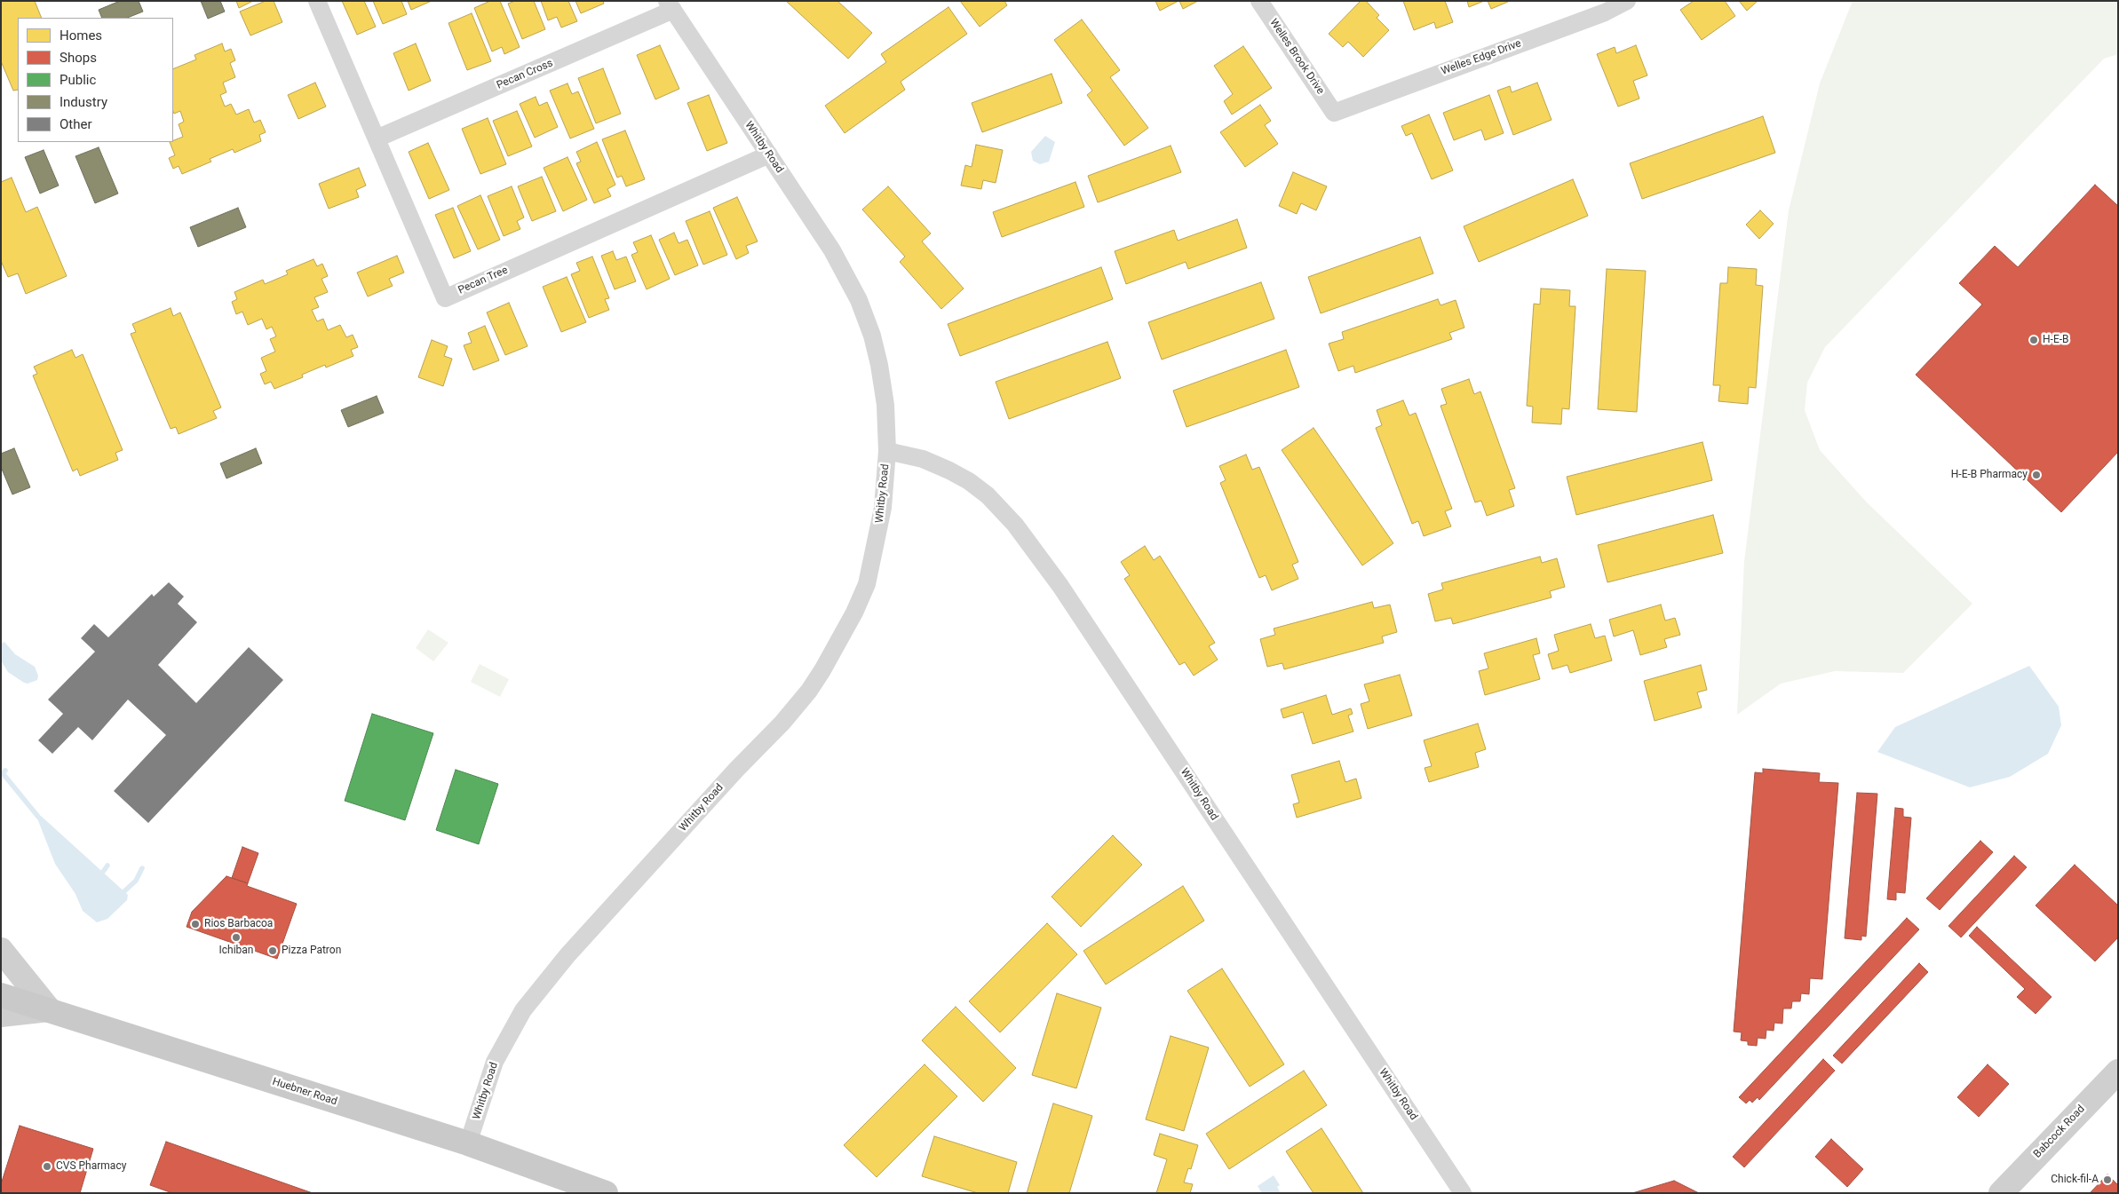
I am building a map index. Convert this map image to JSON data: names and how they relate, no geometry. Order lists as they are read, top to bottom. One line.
{"streets":{"main road":["Huebner Road","Babcock Road"],"street":["Welles Brook Drive","Welles Edge Drive","Pecan Cross","Whitby Road","Pecan Tree"]},"crossings":[["Welles Brook Drive","Welles Edge Drive"],["Pecan Cross","Whitby Road"],["Pecan Cross","Pecan Tree"],["Whitby Road","Pecan Tree"],["Whitby Road","Huebner Road"]],"places":["H-E-B","H-E-B Pharmacy","Rios Barbacoa","Ichiban","Pizza Patron","CVS Pharmacy","Chick-fil-A"],"legend":["Homes","Shops","Public","Industry","Other"]}
